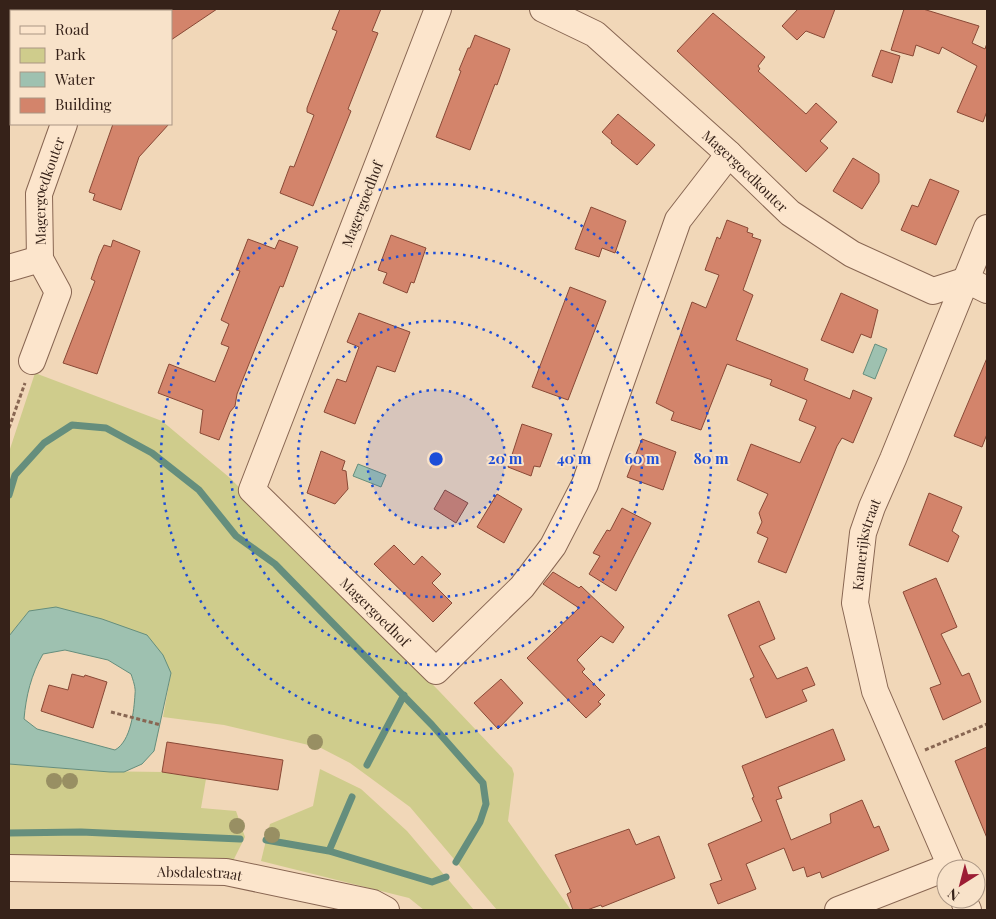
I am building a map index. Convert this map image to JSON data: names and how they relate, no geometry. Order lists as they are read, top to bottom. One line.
{"streets":{"street":["Magergoedkouter","Magergoedhof","Kamerijkstraat","Absdalestraat"]},"crossings":[["Magergoedkouter","Magergoedhof"],["Magergoedkouter","Kamerijkstraat"]],"legend":["Road","Park","Water","Building"],"north":"bottom left","rings":["20 m","40 m","60 m","80 m"]}
